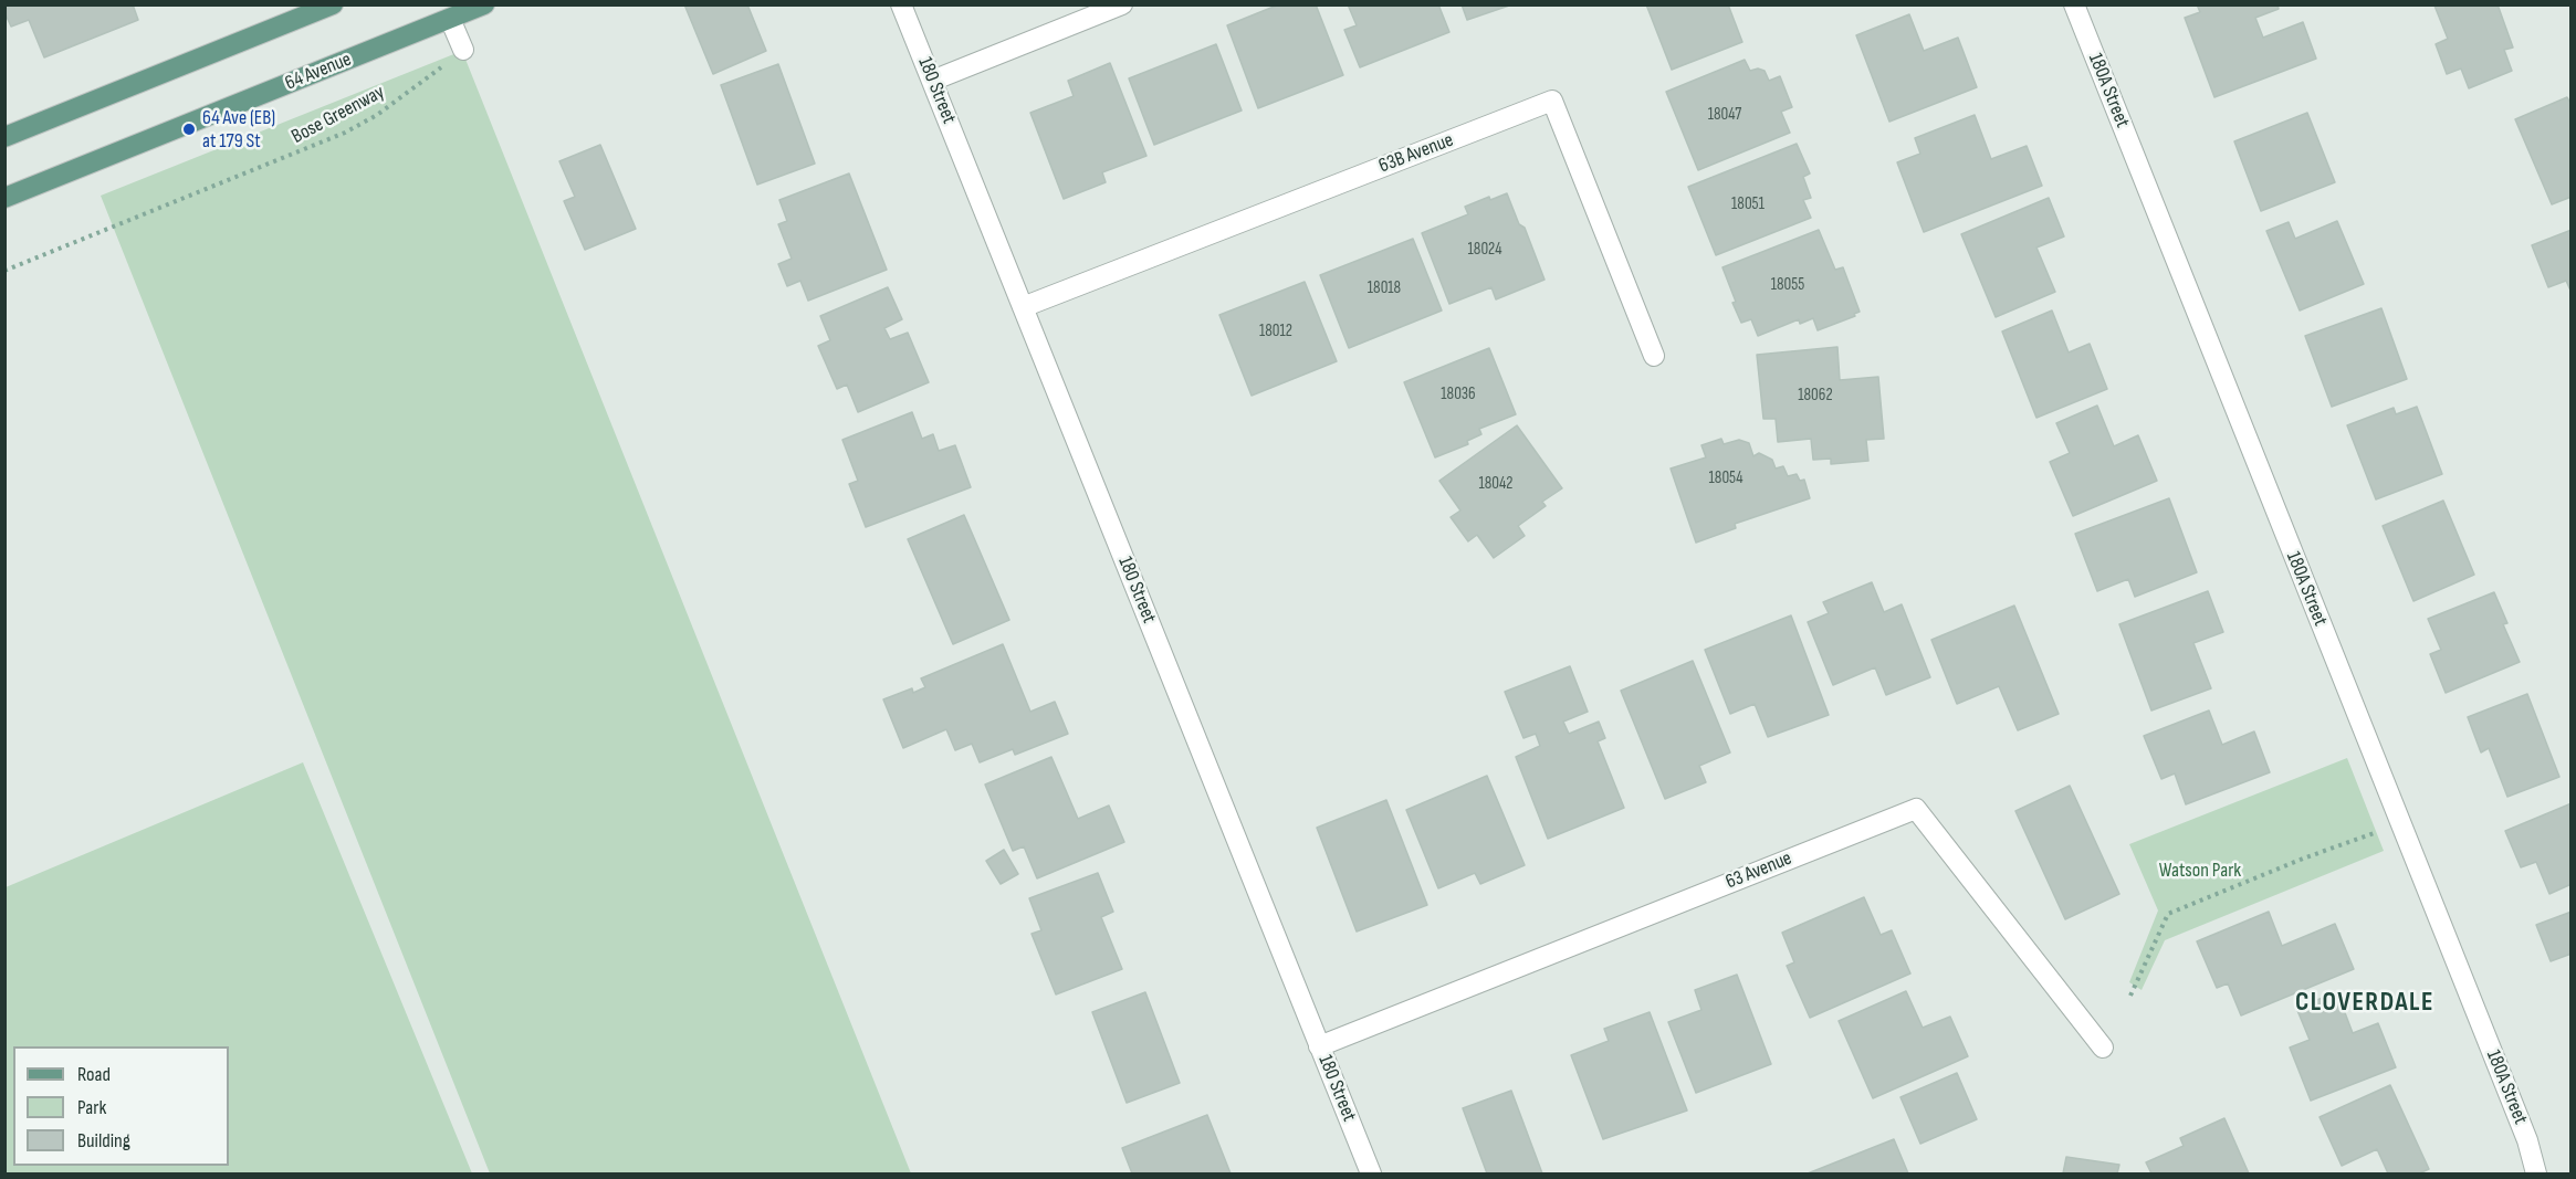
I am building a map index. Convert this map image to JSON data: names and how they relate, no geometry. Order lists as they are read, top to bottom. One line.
{"streets":{"main road":["64 Avenue"],"street":["180 Street","180A Street","63B Avenue","63 Avenue"],"path":["Bose Greenway"]},"crossings":[["180 Street","63B Avenue"],["180 Street","63 Avenue"]],"districts":["CLOVERDALE"],"parks":["Watson Park"],"places":["64 Ave (EB) at 179 St"],"house_numbers":["18047","18051","18024","18055","18018","18012","18036","18062","18054","18042"],"legend":["Road","Park","Building"]}
